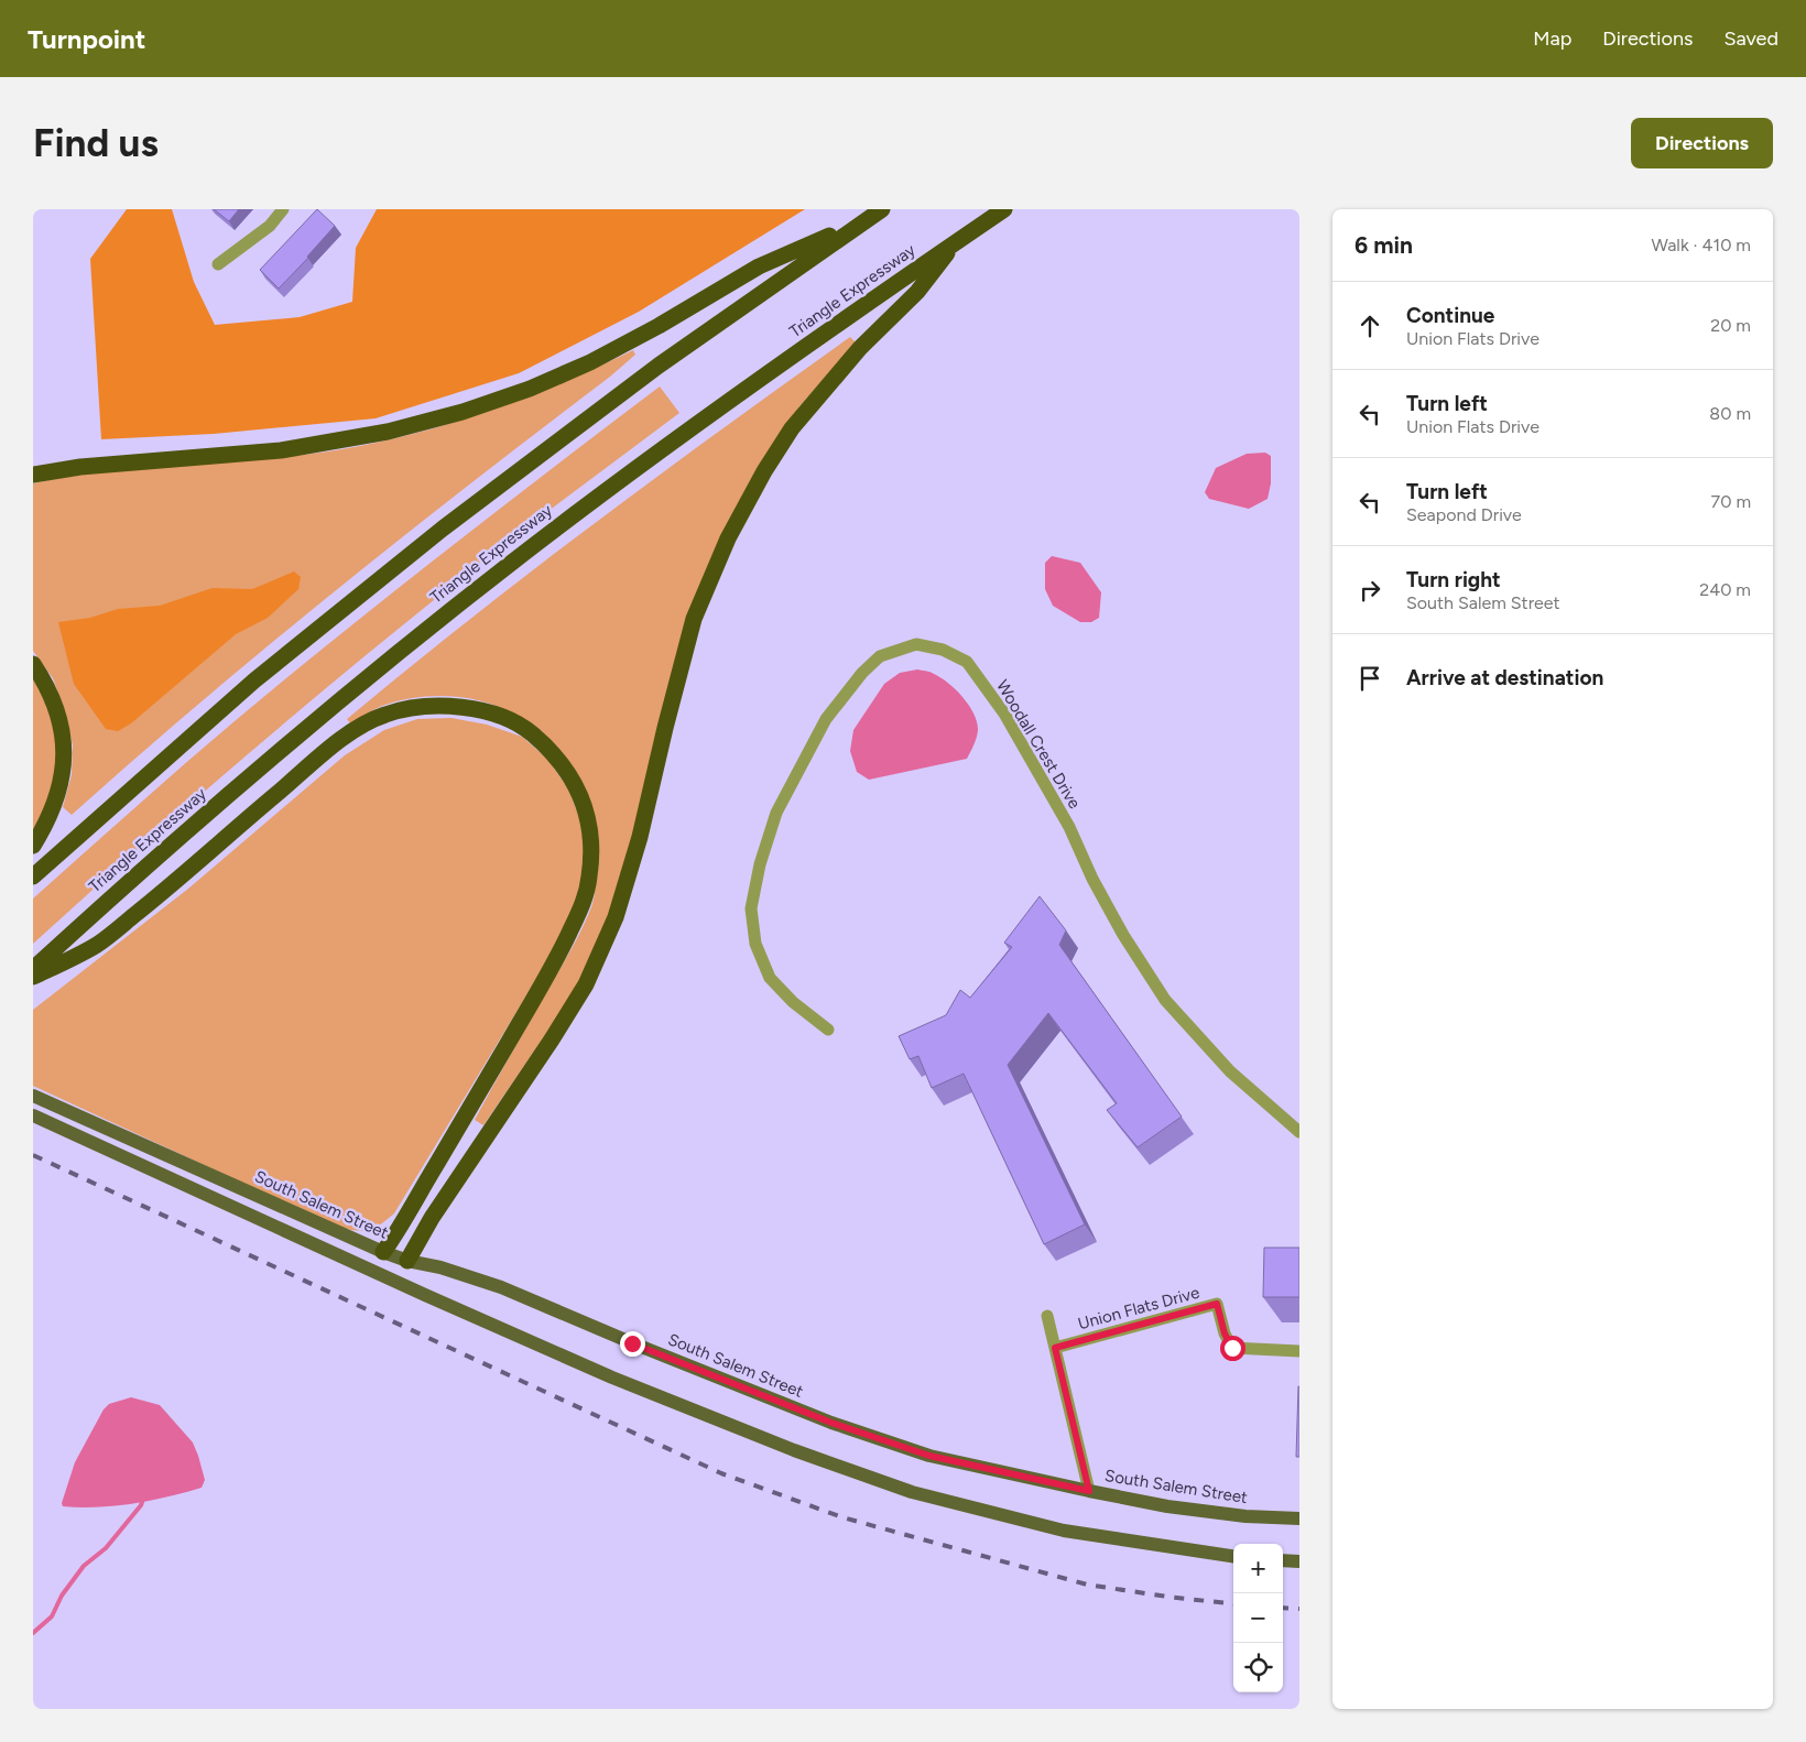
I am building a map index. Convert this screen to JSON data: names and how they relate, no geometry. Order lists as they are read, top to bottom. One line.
{"streets":{"highway":["Triangle Expressway"],"main road":["South Salem Street"],"street":["Woodall Crest Drive","Union Flats Drive"]},"page":{"header":"Turnpoint","nav":["Map","Directions","Saved"],"buttons":"Directions","title":"Find us","heading":["6 min","Walk · 410 m"],"list":[["Continue","Union Flats Drive","20 m"],["Turn left","Union Flats Drive","80 m"],["Turn left","Seapond Drive","70 m"],["Turn right","South Salem Street","240 m"],"Arrive at destination"],"map_buttons":["+","−"]}}
